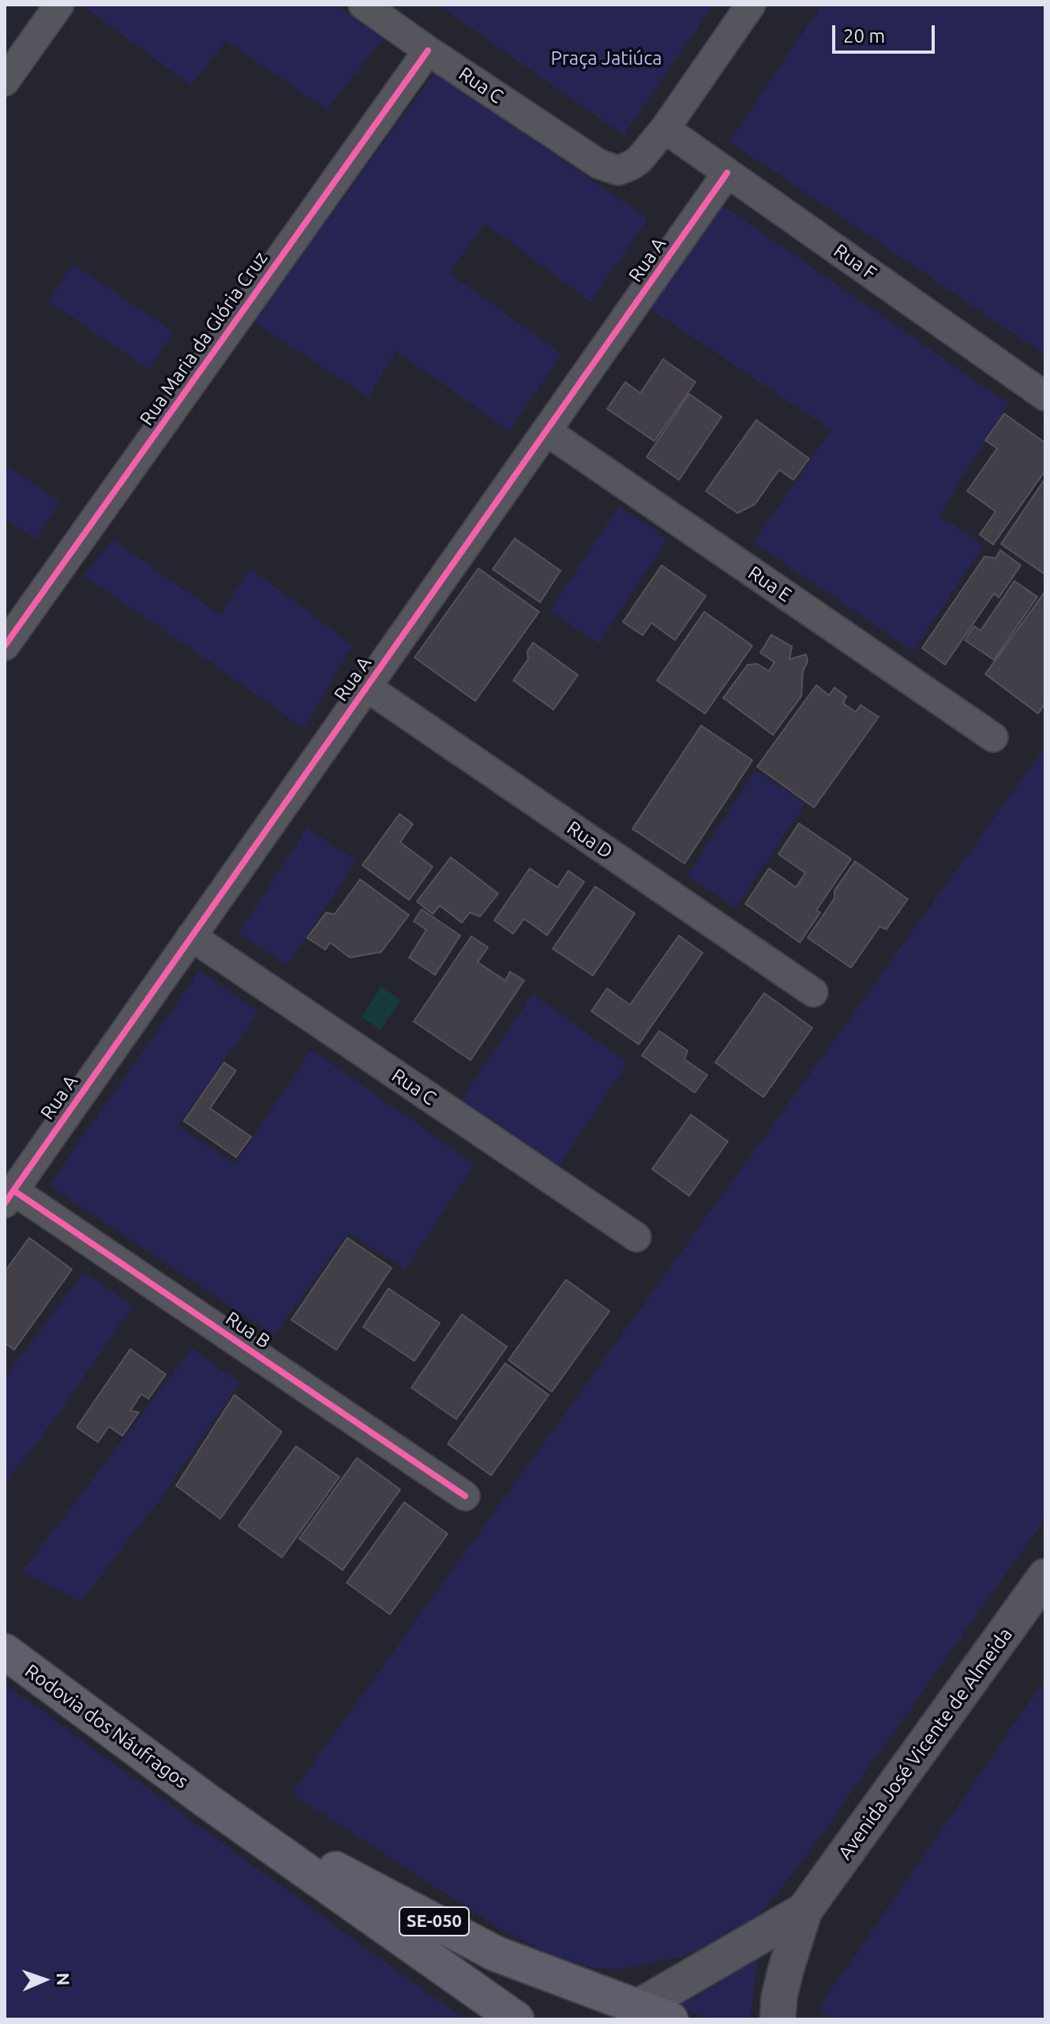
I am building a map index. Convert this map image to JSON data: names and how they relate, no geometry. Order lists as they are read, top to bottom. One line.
{"streets":{"main road":["Rodovia dos Náufragos","SE-050"],"street":["Rua C","Rua A","Rua F","Rua Maria da Glória Cruz","Rua E","Rua D","Rua B","Avenida José Vicente de Almeida"]},"crossings":[["Rua C","Rua A"],["Rua C","Rua F"],["Rua C","Rua Maria da Glória Cruz"],["Rua A","Rua F"],["Rua A","Rua E"],["Rua A","Rua D"],["Rua A","Rua B"],["Rodovia dos Náufragos","SE-050"]],"parks":["Praça Jatiúca"],"scale_bar":"20 m","north":"right"}
